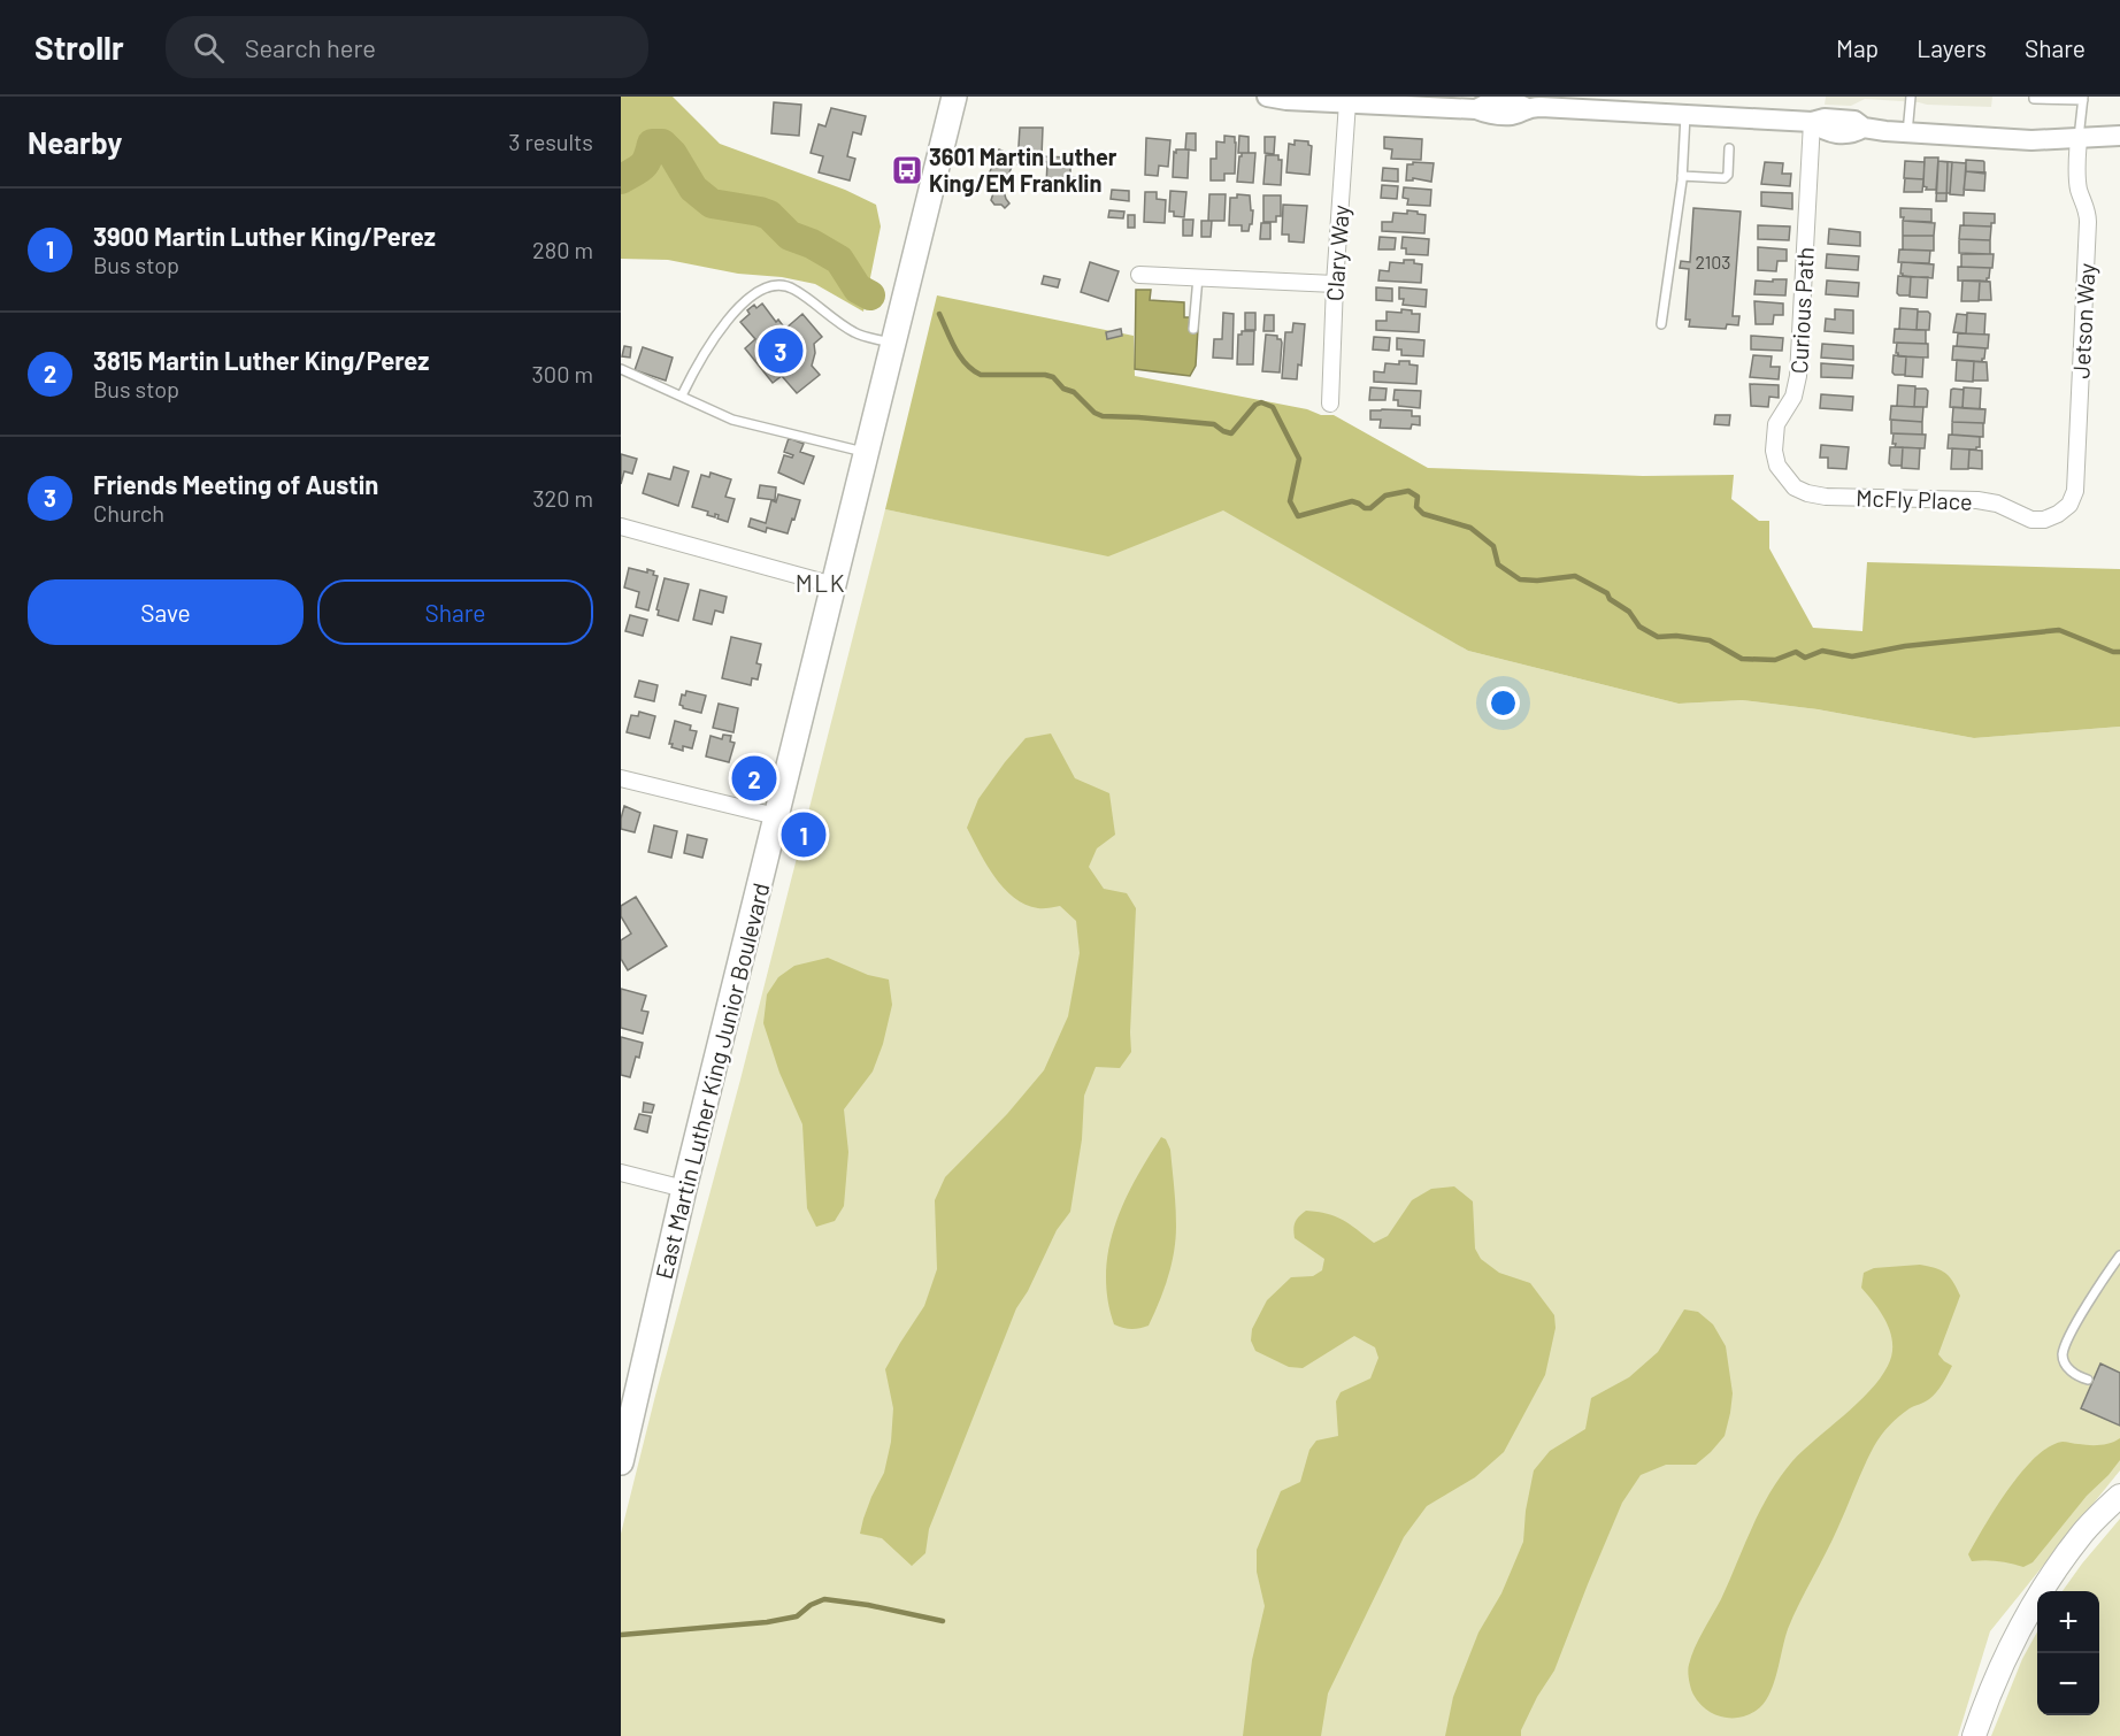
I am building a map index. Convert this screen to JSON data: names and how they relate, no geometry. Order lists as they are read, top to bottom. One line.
{"streets":{"main road":["East Martin Luther King Junior Boulevard"],"street":["Clary Way","Curious Path","Jetson Way","McFly Place"]},"crossings":[["Curious Path","McFly Place"],["Jetson Way","McFly Place"]],"districts":["MLK"],"places":{"bus stop":["3601 Martin Luther King/EM Franklin"]},"house_numbers":["2103"],"page":{"header":"Strollr","search":"Search here","nav":["Map","Layers","Share"],"heading":["Nearby","3 results"],"list":[{"mark":"1","name":"3900 Martin Luther King/Perez","note":"Bus stop","value":"280 m"},{"mark":"2","name":"3815 Martin Luther King/Perez","note":"Bus stop","value":"300 m"},{"mark":"3","name":"Friends Meeting of Austin","note":"Church","value":"320 m"}],"pins":["3","2","1"],"buttons":["Save","Share"],"map_buttons":["+","−"]}}
